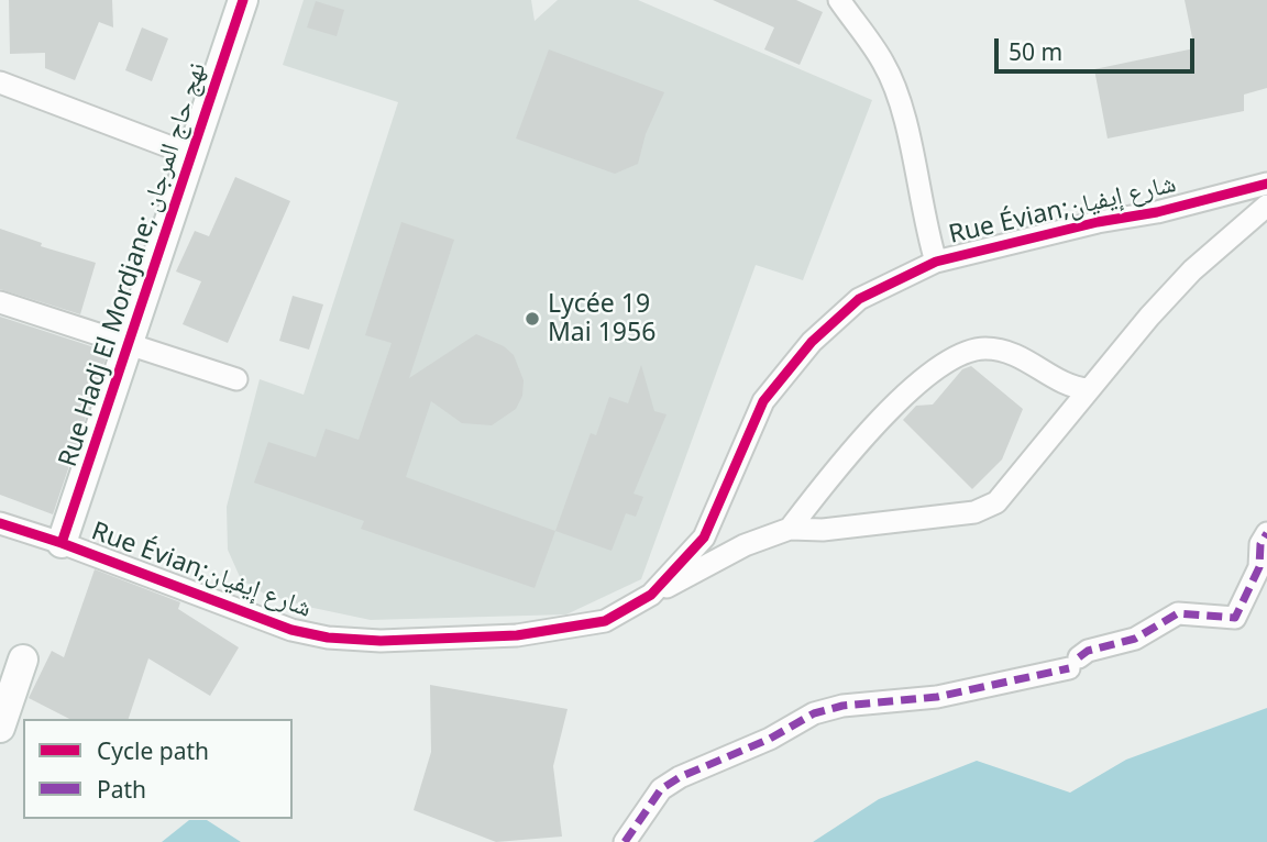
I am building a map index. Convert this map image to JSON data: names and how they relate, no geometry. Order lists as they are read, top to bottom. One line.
{"streets":{"street":["Rue Évian;شارع إيفيان","Rue Hadj El Mordjane; نهج حاج المرجان"]},"crossings":[["Rue Évian;شارع إيفيان","Rue Hadj El Mordjane; نهج حاج المرجان"]],"places":["Lycée 19 Mai 1956"],"legend":["Cycle path","Path"],"scale_bar":"50 m"}
